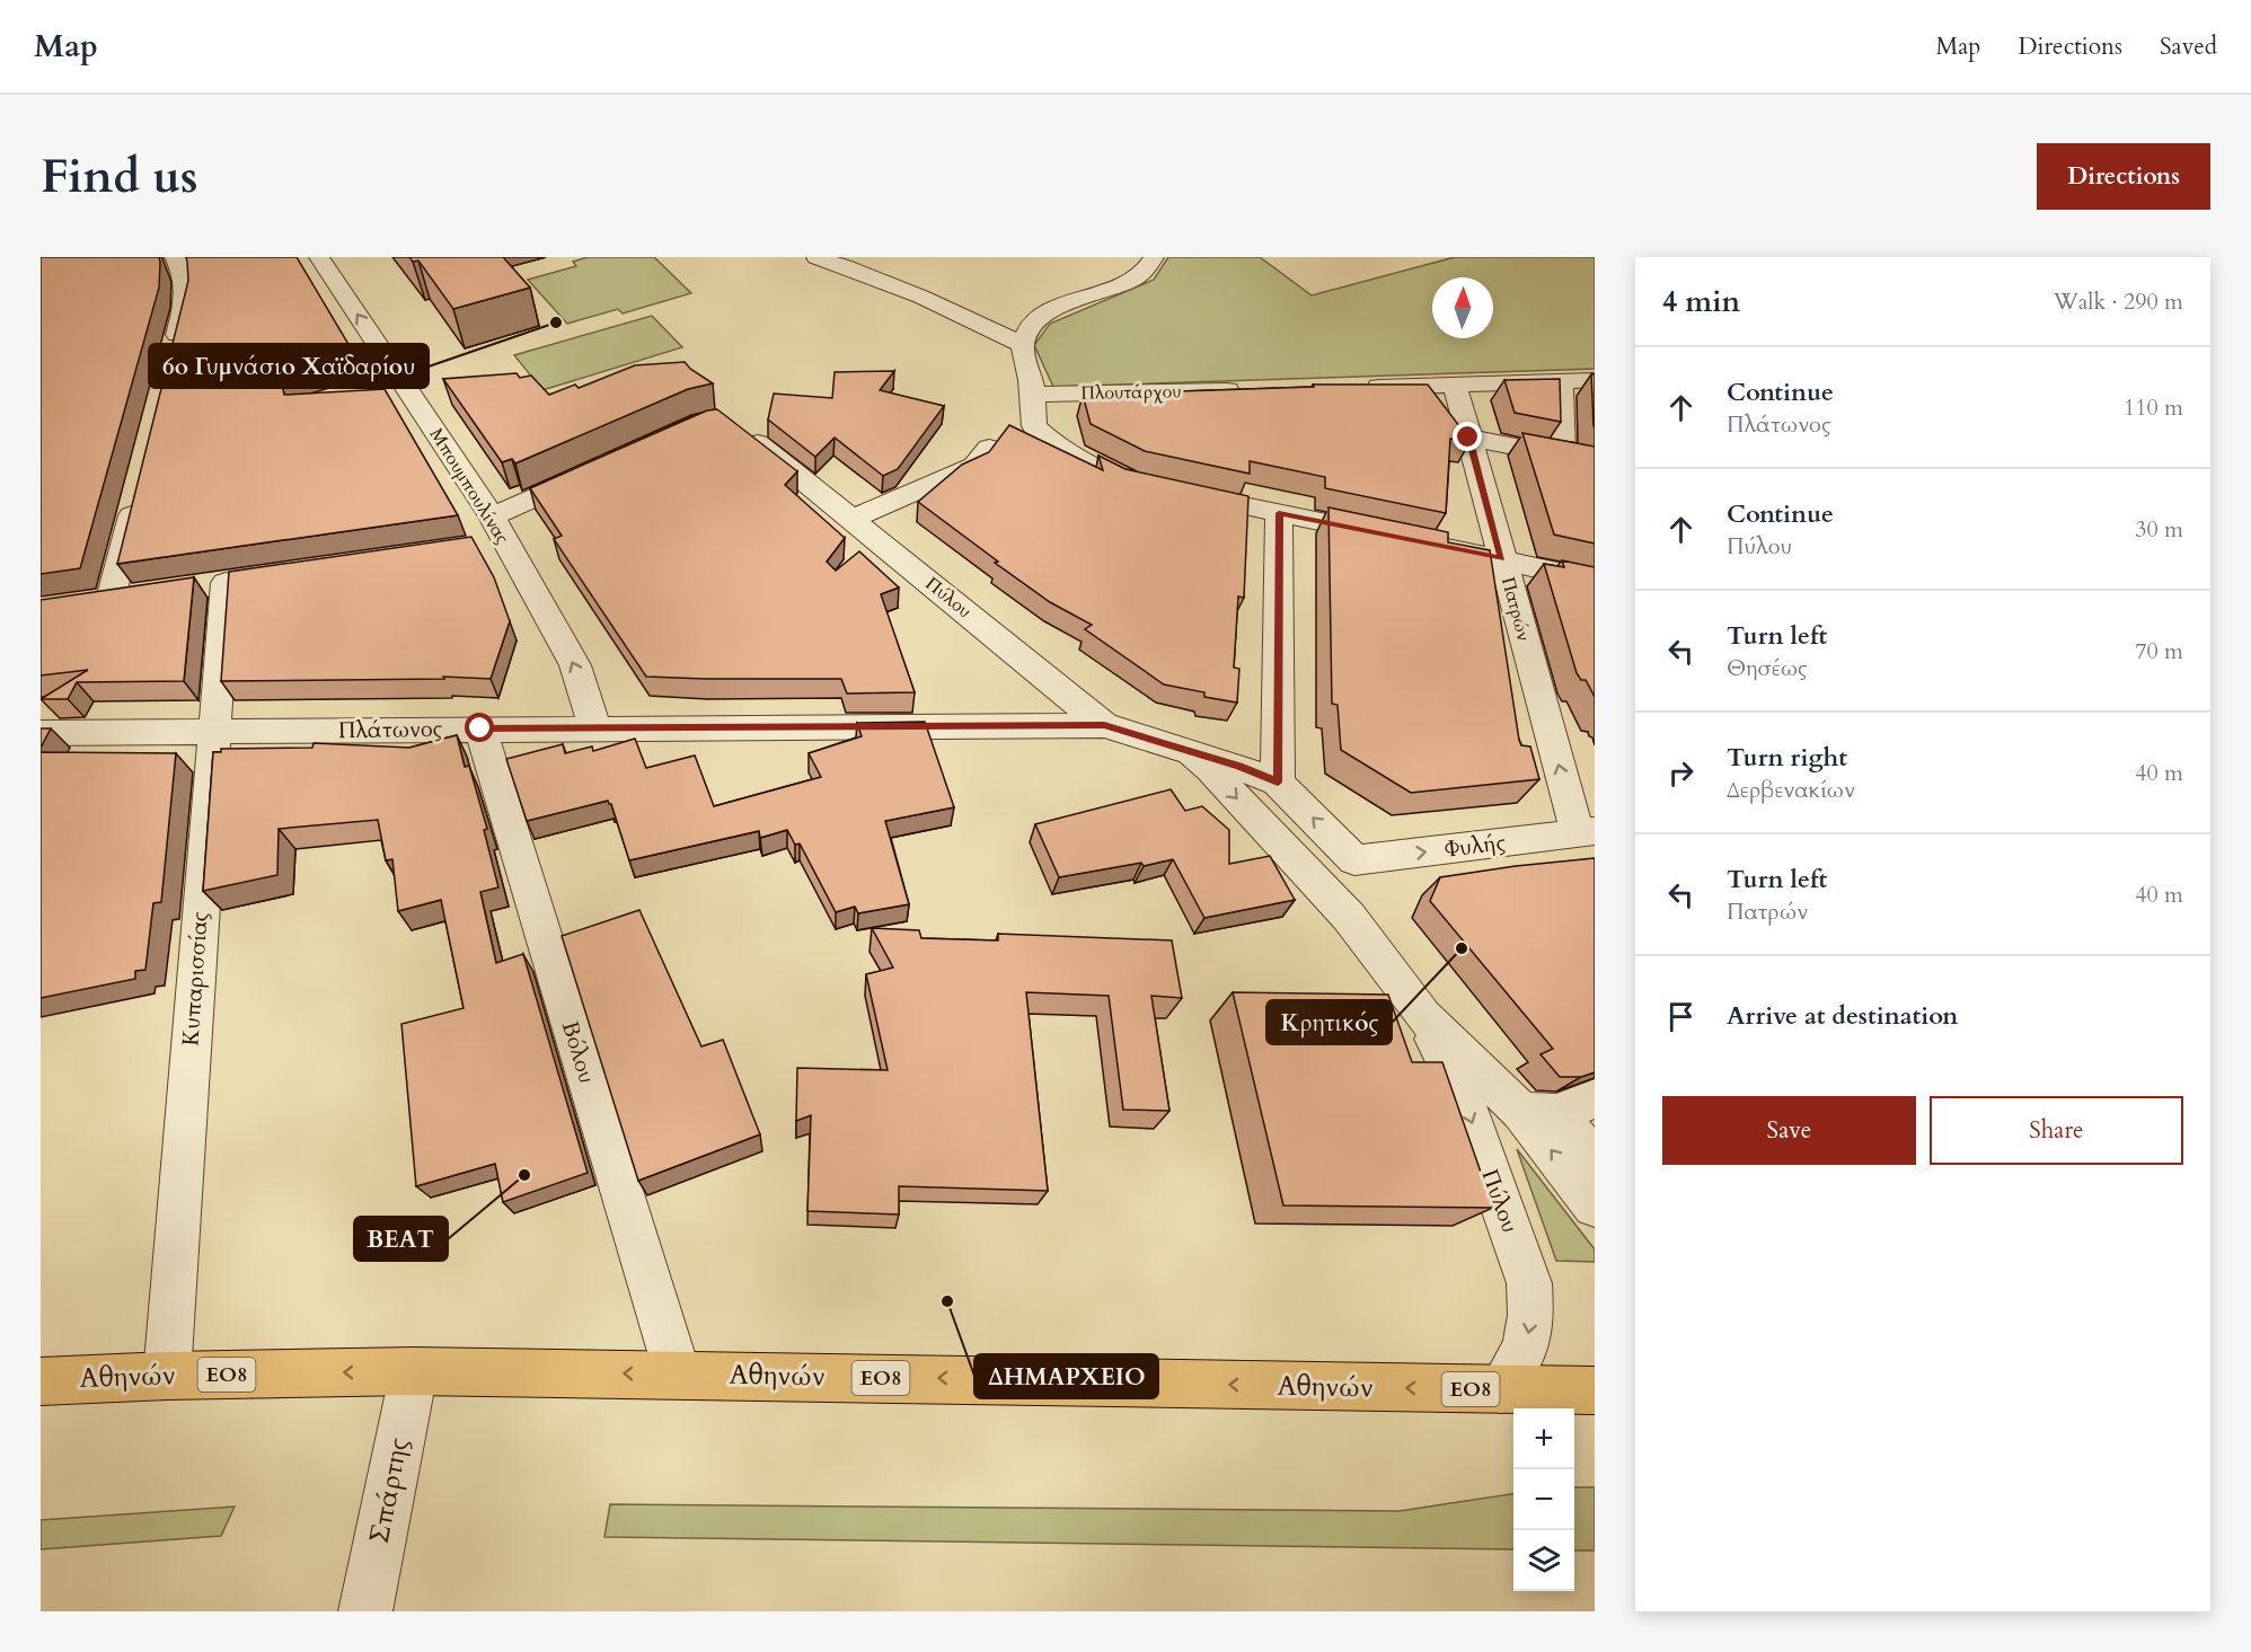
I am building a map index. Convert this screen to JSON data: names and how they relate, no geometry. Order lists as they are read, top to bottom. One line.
{"streets":{"highway":["ΕΟ8","Αθηνών"],"street":["Πλουτάρχου","Μπουμπουλίνας","Πύλου","Πατρών","Πλάτωνος","Φυλής","Κυπαρισσίας","Βόλου","Σπάρτης"]},"crossings":[["Μπουμπουλίνας","Πλάτωνος"],["Πύλου","Πλάτωνος"],["Πύλου","Φυλής"],["Πύλου","Αθηνών"],["Πατρών","Φυλής"],["Πλάτωνος","Κυπαρισσίας"],["Πλάτωνος","Βόλου"],["Κυπαρισσίας","Αθηνών"],["Βόλου","Αθηνών"],["Αθηνών","Σπάρτης"]],"one_way":["Μπουμπουλίνας","Αθηνών"],"places":["6ο Γυμνάσιο Χαϊδαρίου","Κρητικός","ΒΕΑΤ","ΔΗΜΑΡΧΕΙΟ"],"north":"top","page":{"header":"Map","nav":["Map","Directions","Saved"],"buttons":["Directions",["Save","Share"]],"title":"Find us","heading":["4 min","Walk · 290 m"],"list":[["Continue","Πλάτωνος","110 m"],["Continue","Πύλου","30 m"],["Turn left","Θησέως","70 m"],["Turn right","Δερβενακίων","40 m"],["Turn left","Πατρών","40 m"],"Arrive at destination"],"map_buttons":["+","−"]}}
